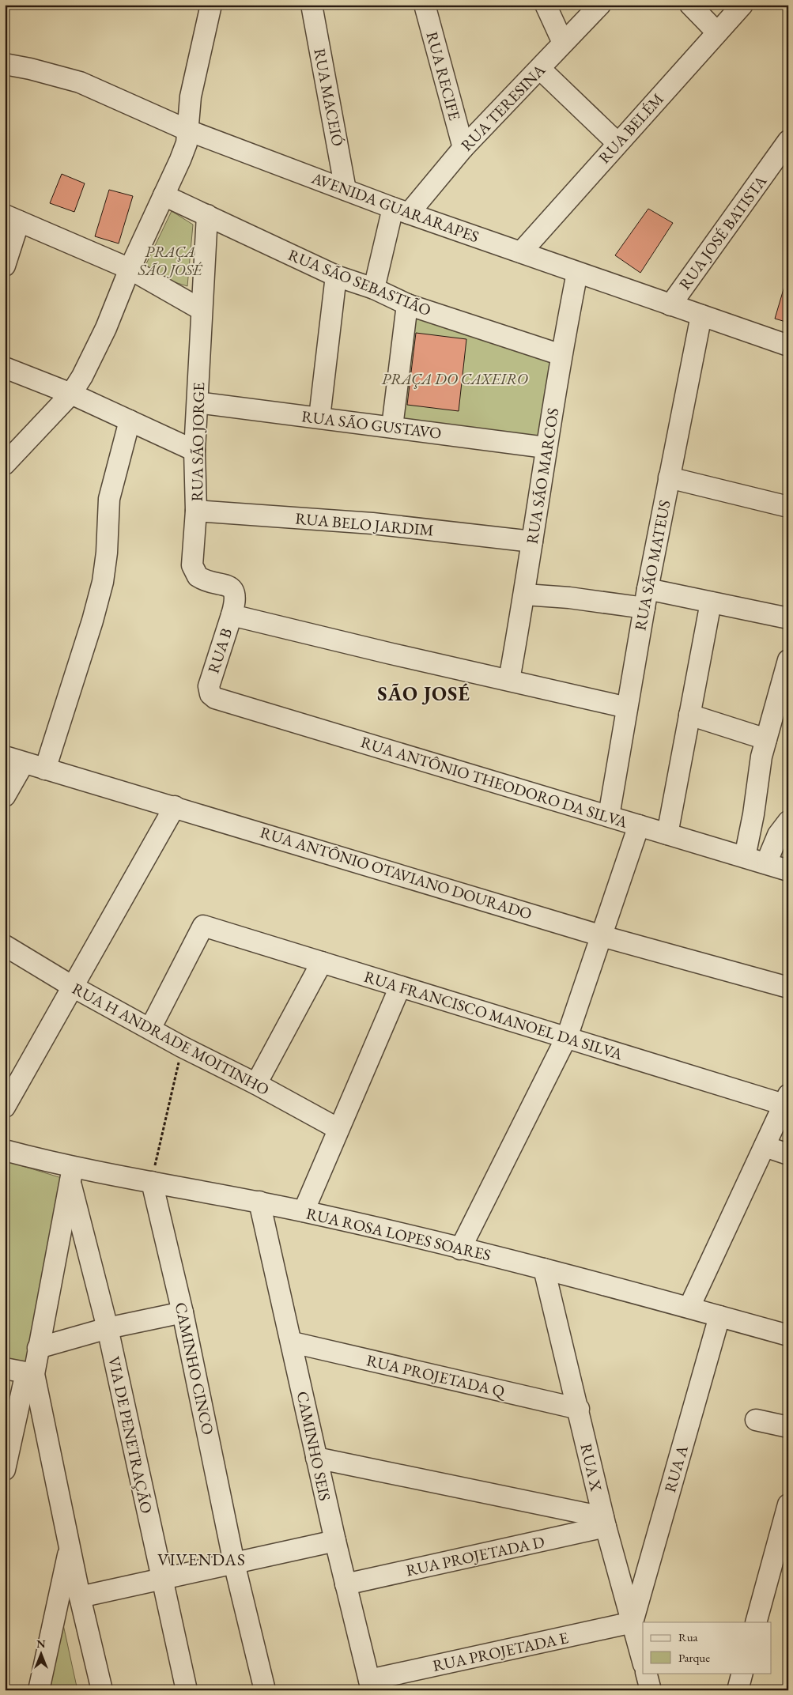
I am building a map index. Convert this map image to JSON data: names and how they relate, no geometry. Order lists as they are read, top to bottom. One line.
{"streets":{"street":["RUA RECIFE","RUA MACEIÓ","RUA TERESINA","RUA BELÉM","AVENIDA GUARARAPES","RUA JOSÉ BATISTA","RUA SÃO SEBASTIÃO","RUA SÃO GUSTAVO","RUA SÃO JORGE","RUA SÃO MARCOS","RUA BELO JARDIM","RUA SÃO MATEUS","RUA B","RUA ANTÔNIO THEODORO DA SILVA","RUA ANTÔNIO OTAVIANO DOURADO","RUA FRANCISCO MANOEL DA SILVA","RUA H ANDRADE MOITINHO","RUA ROSA LOPES SOARES","CAMINHO CINCO","RUA PROJETADA Q","VIA DE PENETRAÇÃO","CAMINHO SEIS","RUA X","RUA A","RUA PROJETADA D","RUA PROJETADA E"]},"crossings":[["RUA RECIFE","RUA TERESINA"],["RUA MACEIÓ","AVENIDA GUARARAPES"],["RUA TERESINA","AVENIDA GUARARAPES"],["RUA BELÉM","AVENIDA GUARARAPES"],["AVENIDA GUARARAPES","RUA JOSÉ BATISTA"],["AVENIDA GUARARAPES","RUA SÃO MARCOS"],["AVENIDA GUARARAPES","RUA SÃO MATEUS"],["RUA SÃO SEBASTIÃO","RUA SÃO JORGE"],["RUA SÃO SEBASTIÃO","RUA SÃO MARCOS"],["RUA SÃO GUSTAVO","RUA SÃO JORGE"],["RUA SÃO GUSTAVO","RUA SÃO MARCOS"],["RUA SÃO JORGE","RUA BELO JARDIM"],["RUA SÃO JORGE","RUA B"],["RUA SÃO MARCOS","RUA BELO JARDIM"],["RUA SÃO MATEUS","RUA ANTÔNIO THEODORO DA SILVA"],["RUA B","RUA ANTÔNIO THEODORO DA SILVA"],["RUA FRANCISCO MANOEL DA SILVA","RUA H ANDRADE MOITINHO"],["RUA ROSA LOPES SOARES","CAMINHO CINCO"],["RUA ROSA LOPES SOARES","VIA DE PENETRAÇÃO"],["RUA ROSA LOPES SOARES","CAMINHO SEIS"],["RUA ROSA LOPES SOARES","RUA X"],["RUA ROSA LOPES SOARES","RUA A"],["RUA PROJETADA Q","CAMINHO SEIS"],["RUA PROJETADA Q","RUA X"],["CAMINHO SEIS","RUA PROJETADA D"],["CAMINHO SEIS","RUA PROJETADA E"],["RUA X","RUA A"],["RUA X","RUA PROJETADA D"],["RUA X","RUA PROJETADA E"],["RUA A","RUA PROJETADA E"]],"districts":["SÃO JOSÉ","VIVENDAS"],"parks":["PRAÇA SÃO JOSÉ","PRAÇA DO CAXEIRO"],"legend":["Rua","Parque"],"north":"top"}
